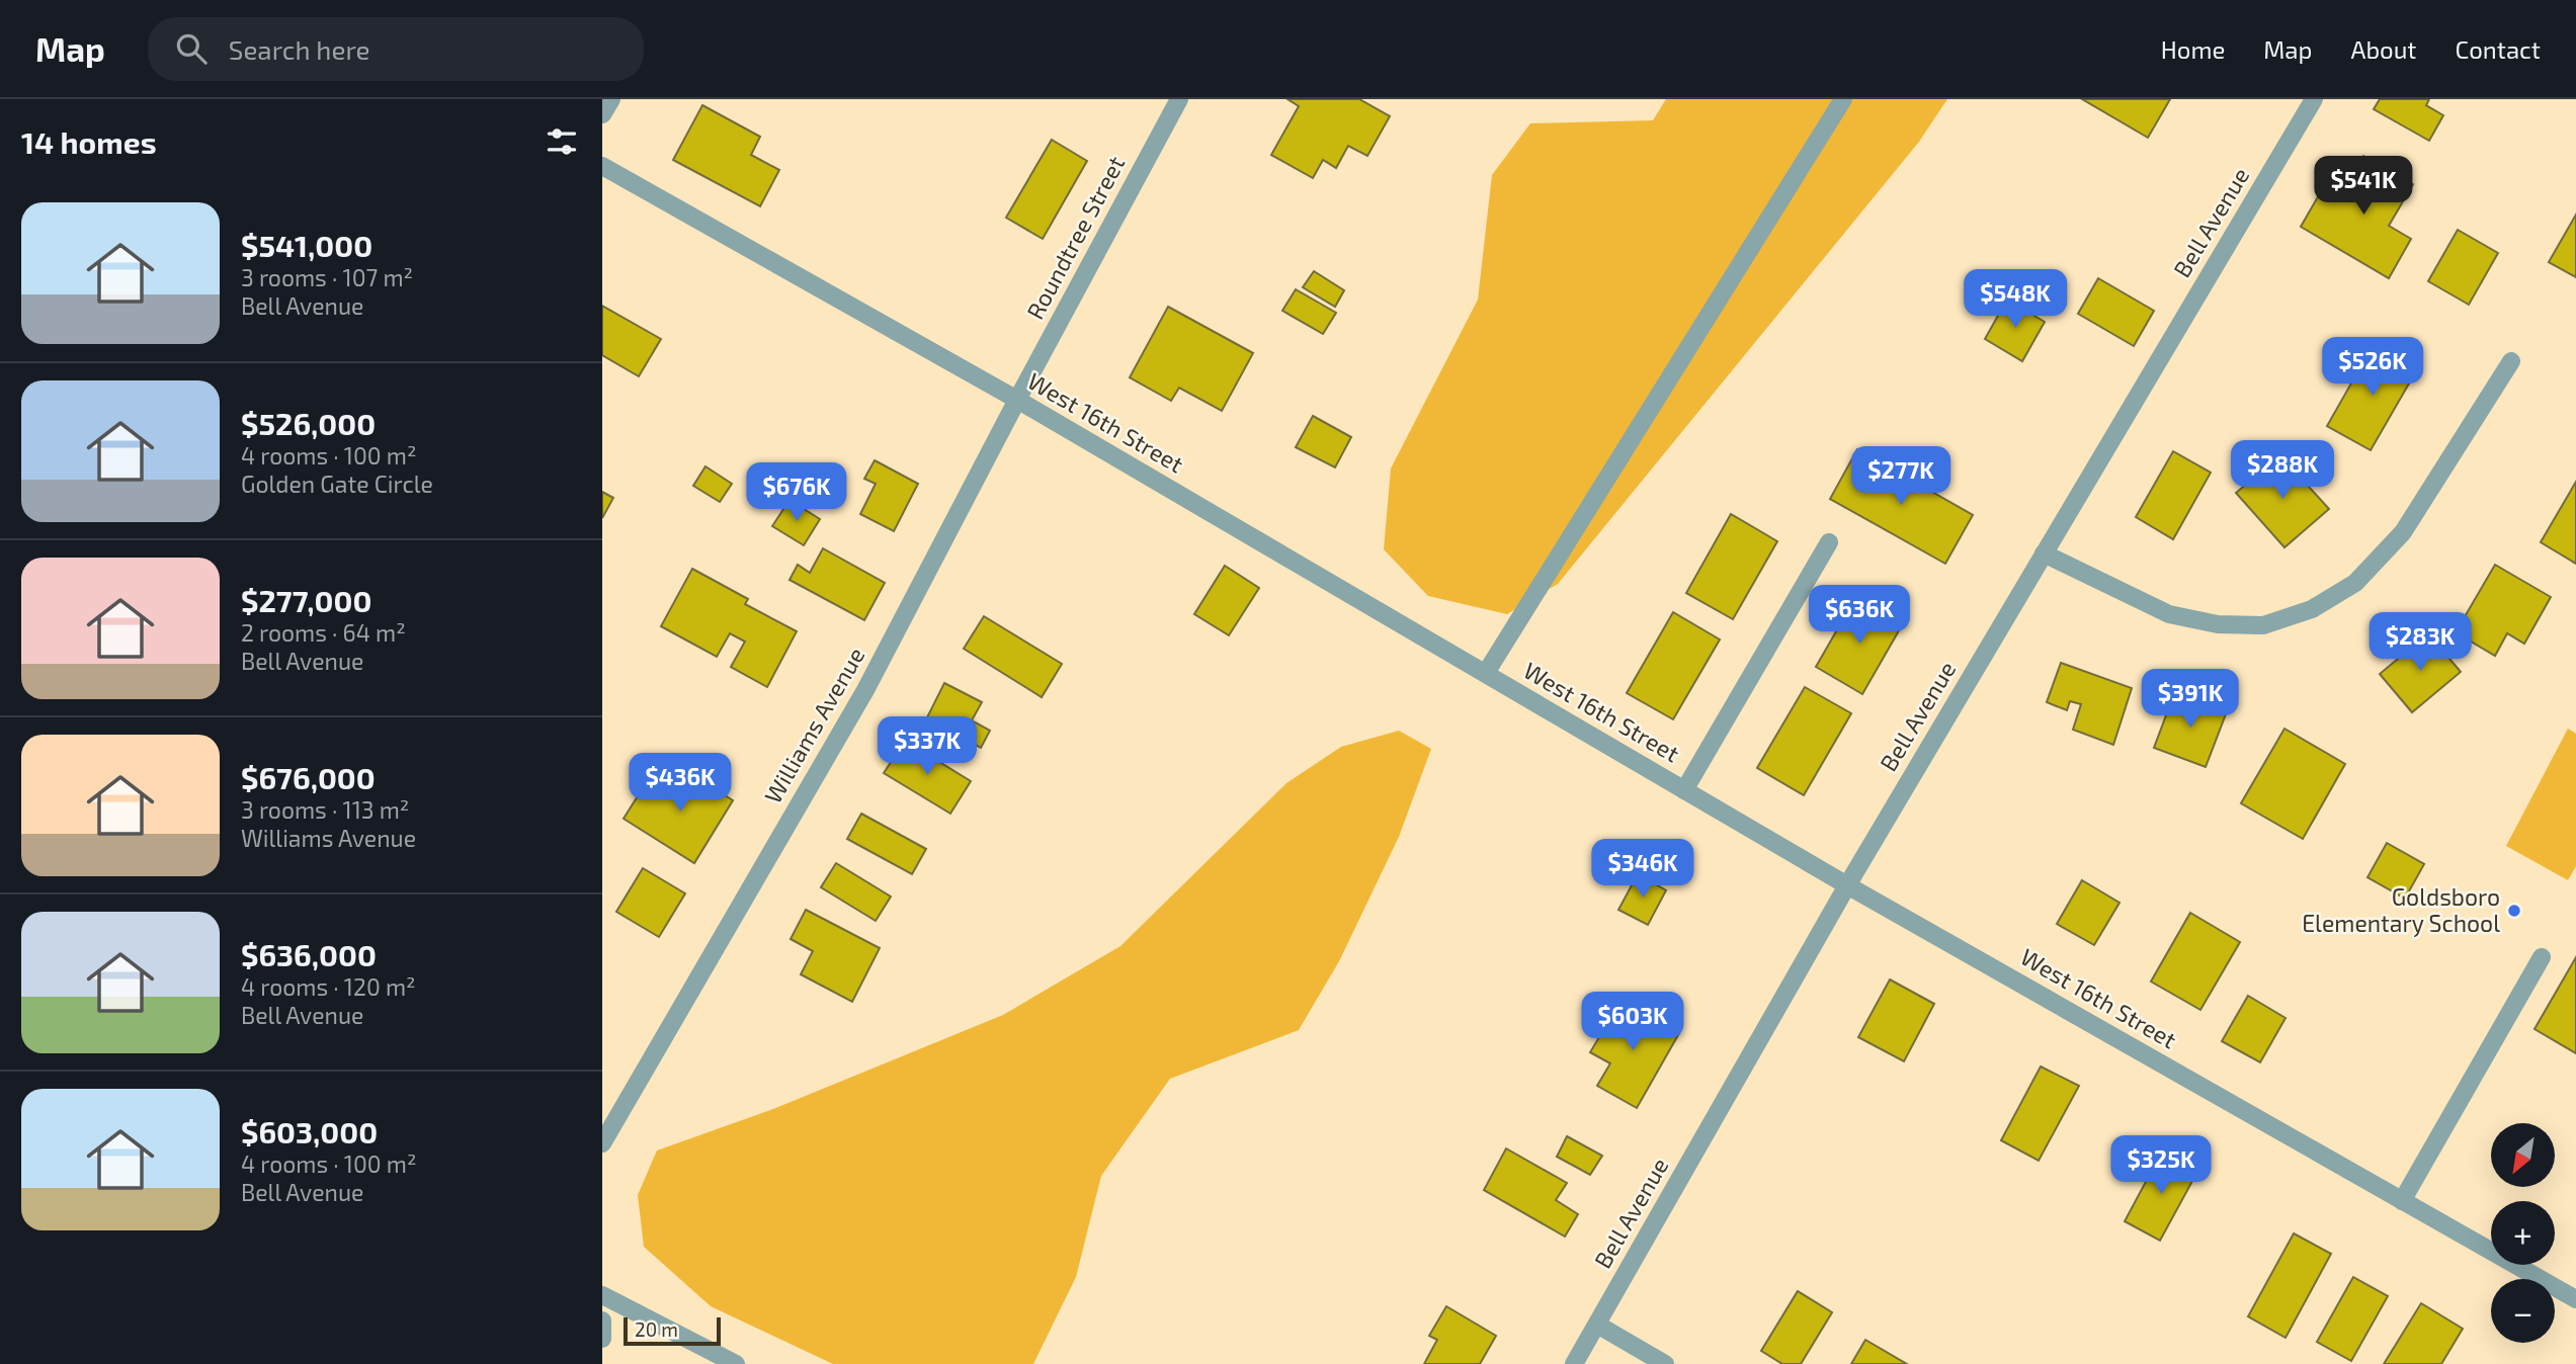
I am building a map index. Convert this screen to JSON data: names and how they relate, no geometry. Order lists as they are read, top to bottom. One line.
{"streets":{"street":["Bell Avenue","Roundtree Street","West 16th Street","Williams Avenue"]},"crossings":[["Bell Avenue","West 16th Street"],["Roundtree Street","West 16th Street"],["Roundtree Street","Williams Avenue"],["West 16th Street","Williams Avenue"]],"places":["Goldsboro Elementary School"],"scale_bar":"20 m","north":"bottom left","page":{"header":"Map","search":"Search here","nav":["Home","Map","About","Contact"],"heading":"14 homes","price":["$541K","$548K","$526K","$288K","$277K","$676K","$636K","$283K","$391K","$337K","$436K","$346K","$603K","$325K"],"list":[{"name":"$541,000","note":"3 rooms · 107 m² · Bell Avenue"},{"name":"$526,000","note":"4 rooms · 100 m² · Golden Gate Circle"},{"name":"$277,000","note":"2 rooms · 64 m² · Bell Avenue"},{"name":"$676,000","note":"3 rooms · 113 m² · Williams Avenue"},{"name":"$636,000","note":"4 rooms · 120 m² · Bell Avenue"},{"name":"$603,000","note":"4 rooms · 100 m² · Bell Avenue"}],"map_buttons":["+","−"],"scale":"20 m"}}
